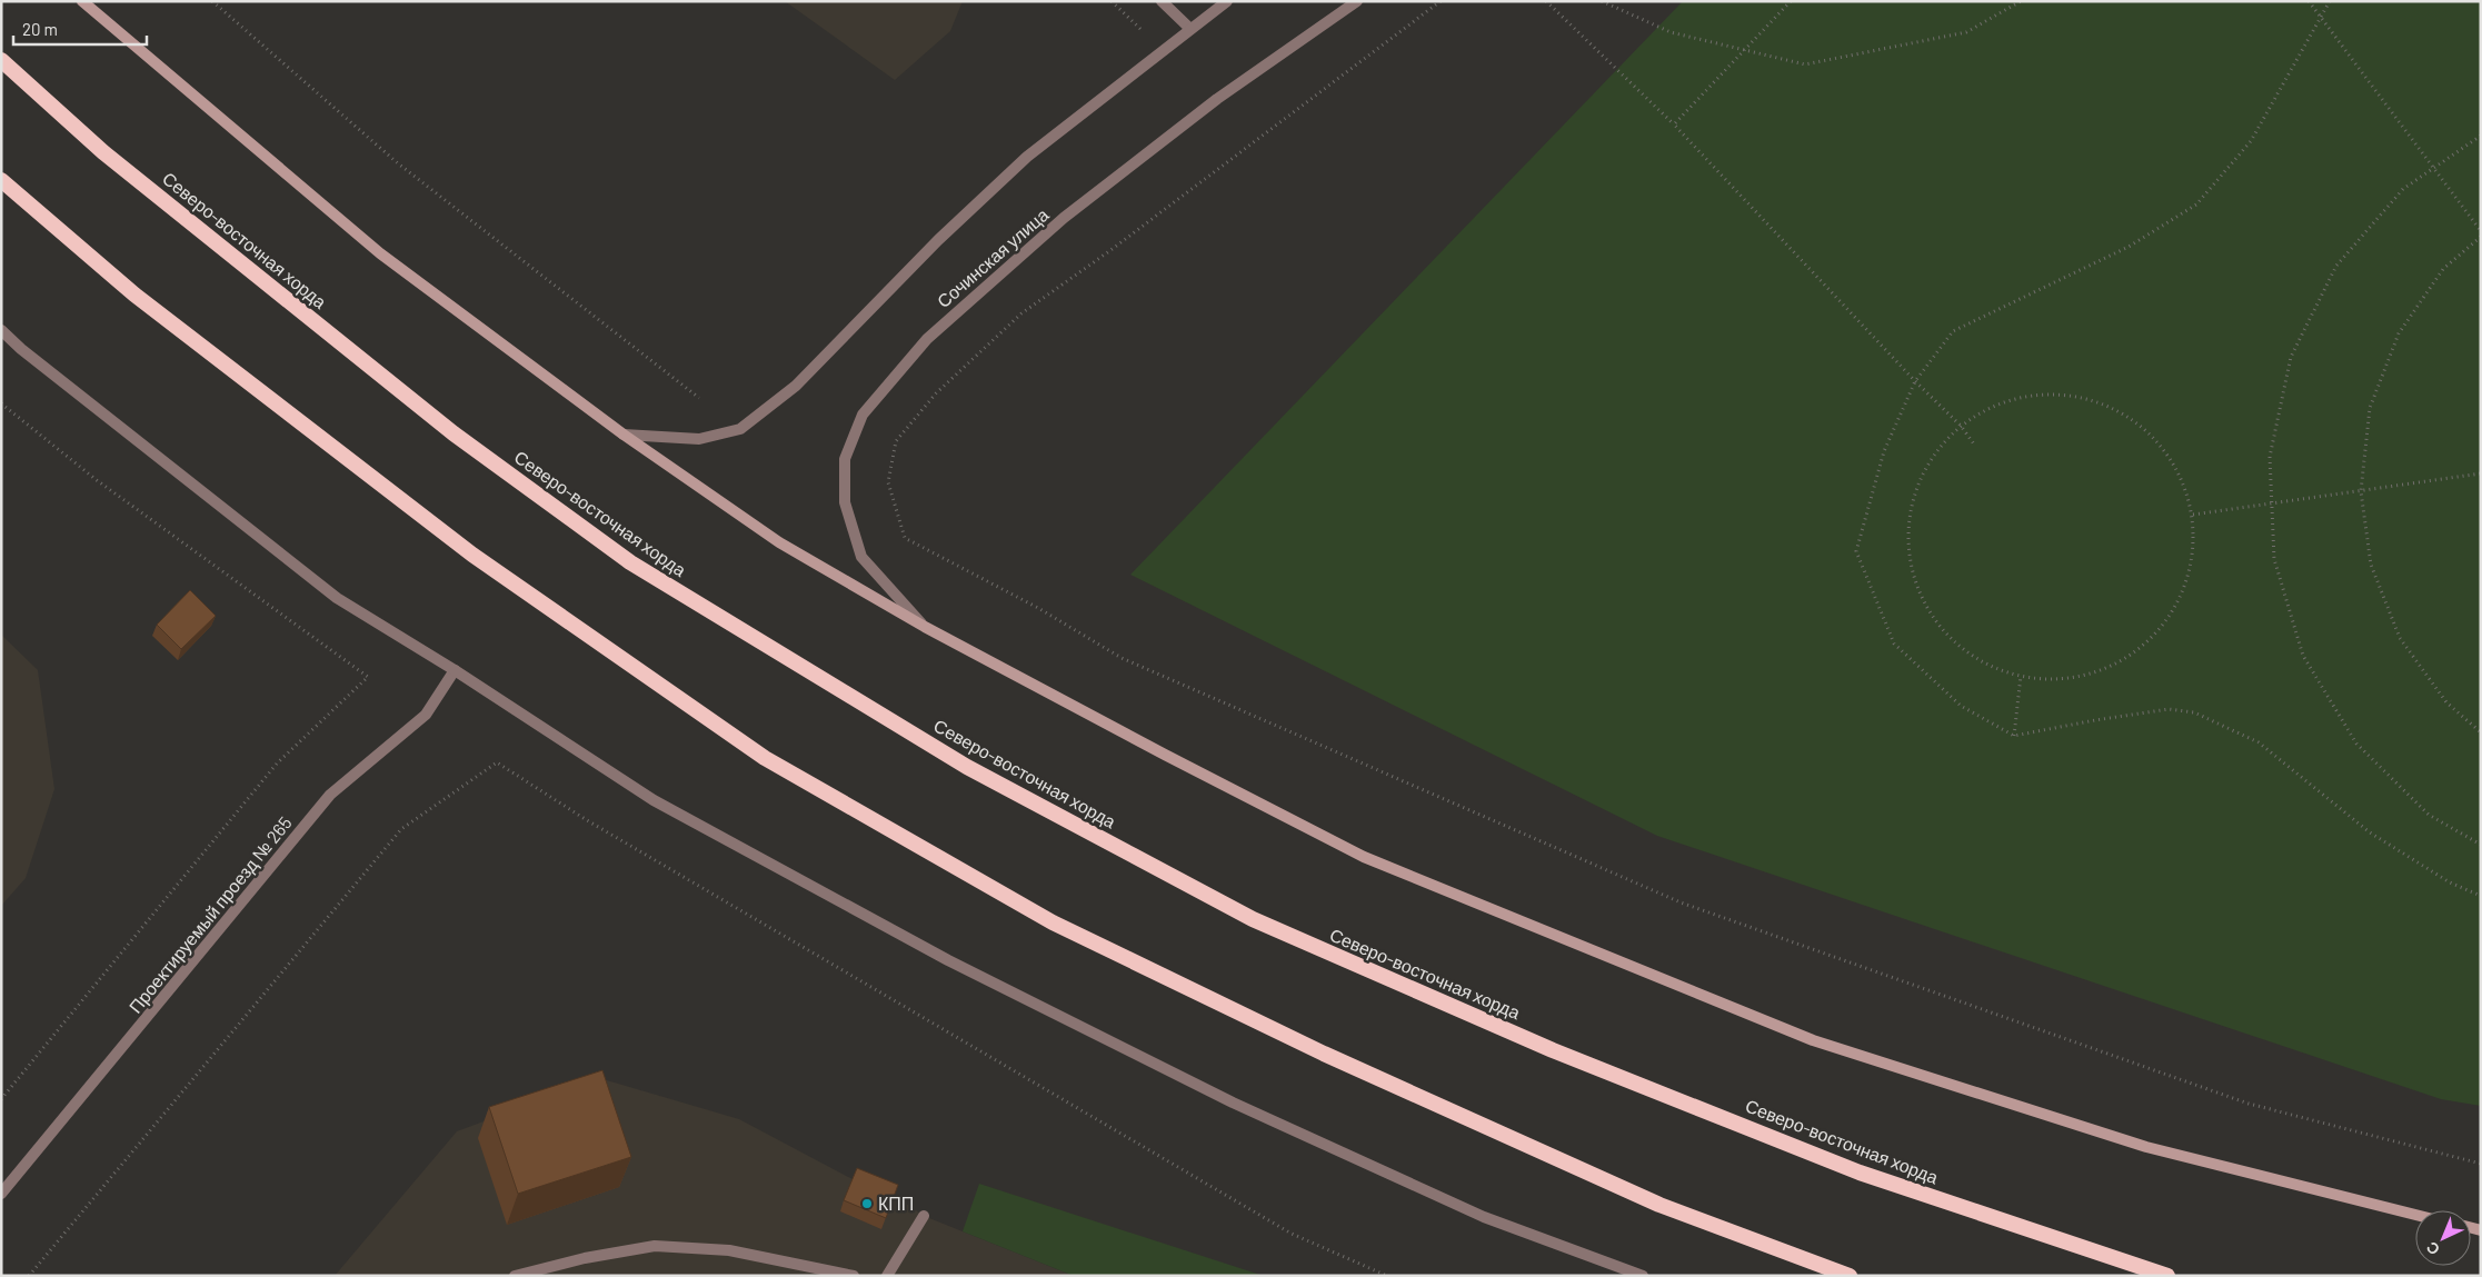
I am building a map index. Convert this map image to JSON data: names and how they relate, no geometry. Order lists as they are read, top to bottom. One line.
{"streets":{"highway":["Северо-восточная хорда"],"street":["Сочинская улица","Проектируемый проезд № 265"]},"places":["КПП"],"scale_bar":"20 m","north":"bottom left"}
